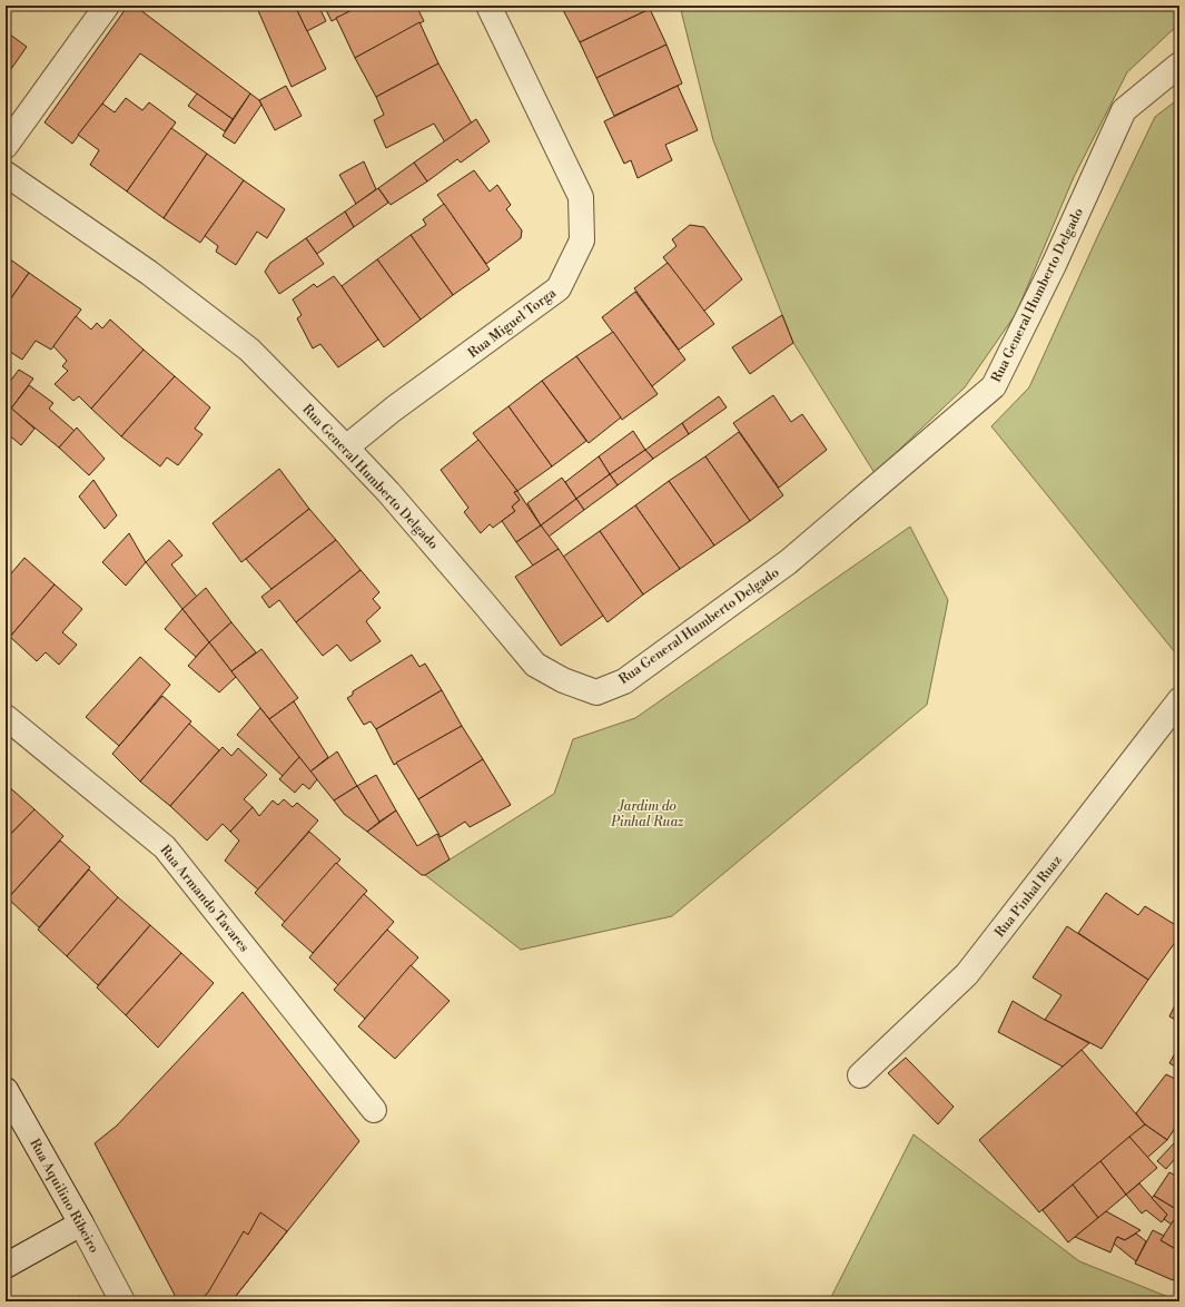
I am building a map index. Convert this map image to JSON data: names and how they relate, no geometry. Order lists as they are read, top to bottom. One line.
{"streets":{"street":["Rua General Humberto Delgado","Rua Miguel Torga","Rua Pinhal Ruaz","Rua Armando Tavares","Rua Aquilino Ribeiro"]},"crossings":[["Rua General Humberto Delgado","Rua Miguel Torga"]],"parks":["Jardim do Pinhal Ruaz"]}
